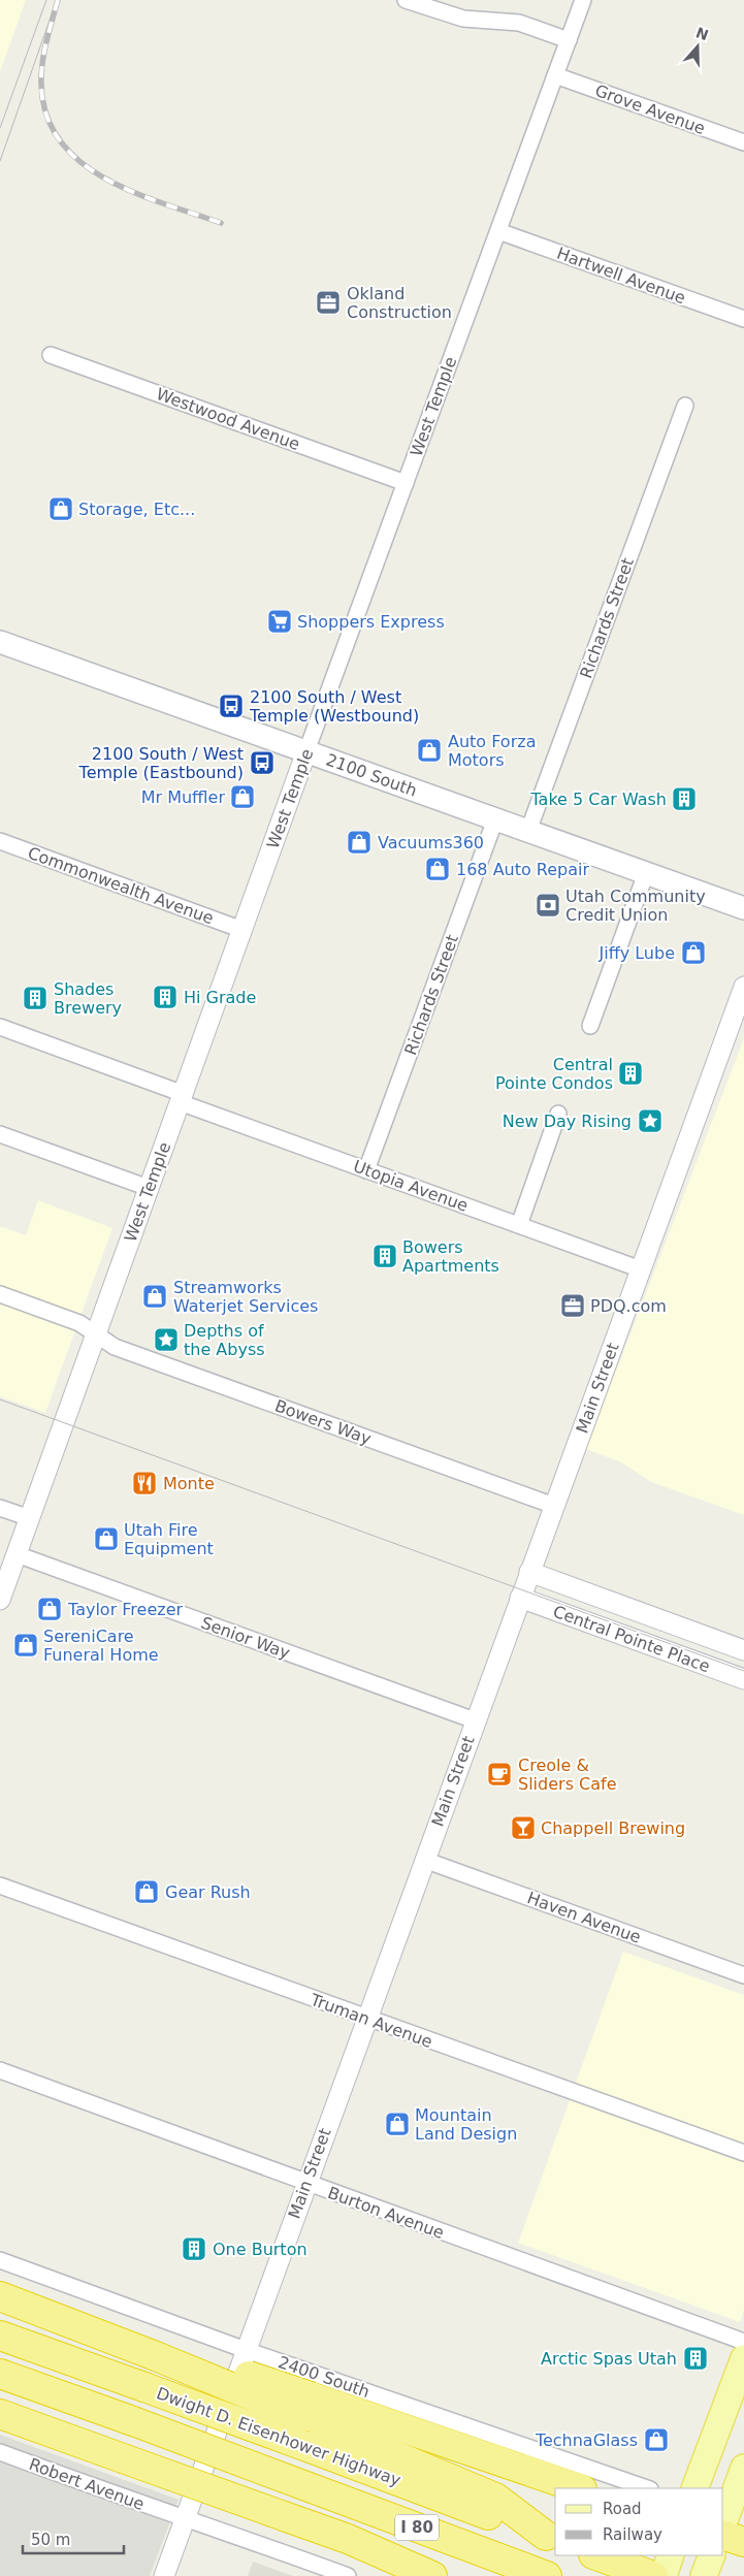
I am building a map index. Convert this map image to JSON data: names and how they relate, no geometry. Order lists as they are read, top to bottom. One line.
{"streets":{"highway":["Dwight D. Eisenhower Highway","I 80"],"main road":["2100 South"],"street":["Grove Avenue","Hartwell Avenue","West Temple","Westwood Avenue","Richards Street","Commonwealth Avenue","Utopia Avenue","Main Street","Bowers Way","Senior Way","Central Pointe Place","Haven Avenue","Truman Avenue","Burton Avenue","2400 South","Robert Avenue"]},"crossings":[["Grove Avenue","West Temple"],["Hartwell Avenue","West Temple"],["West Temple","Westwood Avenue"],["West Temple","2100 South"],["West Temple","Commonwealth Avenue"],["West Temple","Utopia Avenue"],["West Temple","Bowers Way"],["West Temple","Senior Way"],["Richards Street","2100 South"],["Richards Street","Utopia Avenue"],["Utopia Avenue","Main Street"],["Main Street","Bowers Way"],["Main Street","Senior Way"],["Main Street","Central Pointe Place"],["Main Street","Haven Avenue"],["Main Street","Truman Avenue"],["Main Street","Burton Avenue"],["Main Street","2400 South"],["Main Street","Robert Avenue"]],"places":{"office":["Okland Construction","PDQ.com"],"shop":["Storage, Etc...","Auto Forza Motors","Mr Muffler","Vacuums360","168 Auto Repair","Jiffy Lube","Streamworks Waterjet Services","Utah Fire Equipment","Taylor Freezer","SereniCare Funeral Home","Gear Rush","Mountain Land Design","TechnaGlass"],"supermarket":["Shoppers Express"],"bus stop":["2100 South / West Temple (Westbound)","2100 South / West Temple (Eastbound)"],"building":["Take 5 Car Wash","Hi Grade","Shades Brewery","Central Pointe Condos","Bowers Apartments","One Burton","Arctic Spas Utah"],"bank":["Utah Community Credit Union"],"place":["New Day Rising","Depths of the Abyss"],"restaurant":["Monte"],"cafe":["Creole & Sliders Cafe"],"bar":["Chappell Brewing"]},"legend":["Road","Railway"],"scale_bar":"50 m","north":"top"}
